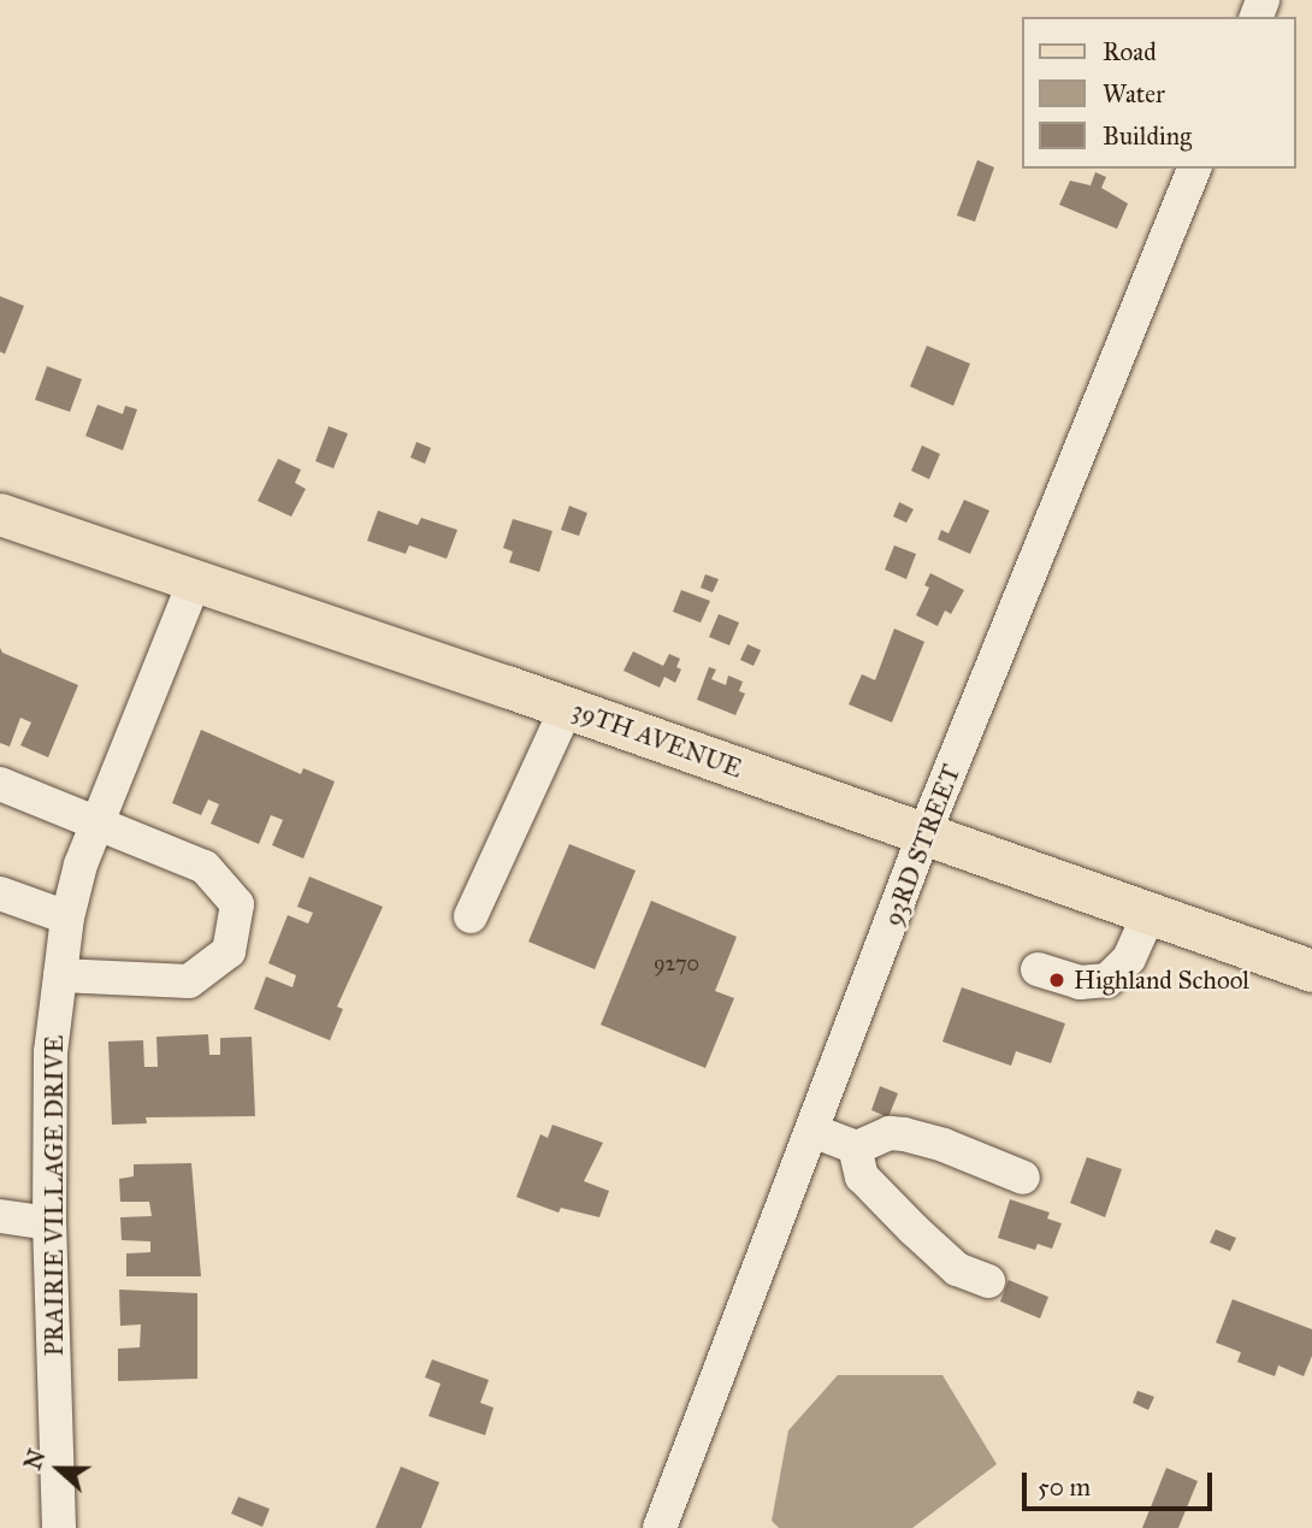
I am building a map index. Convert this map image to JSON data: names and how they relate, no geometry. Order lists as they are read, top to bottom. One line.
{"streets":{"main road":["39TH AVENUE"],"street":["93RD STREET","PRAIRIE VILLAGE DRIVE"]},"crossings":[["39TH AVENUE","93RD STREET"],["39TH AVENUE","PRAIRIE VILLAGE DRIVE"]],"places":["Highland School"],"house_numbers":["9270"],"legend":["Road","Water","Building"],"scale_bar":"50 m","north":"left"}
